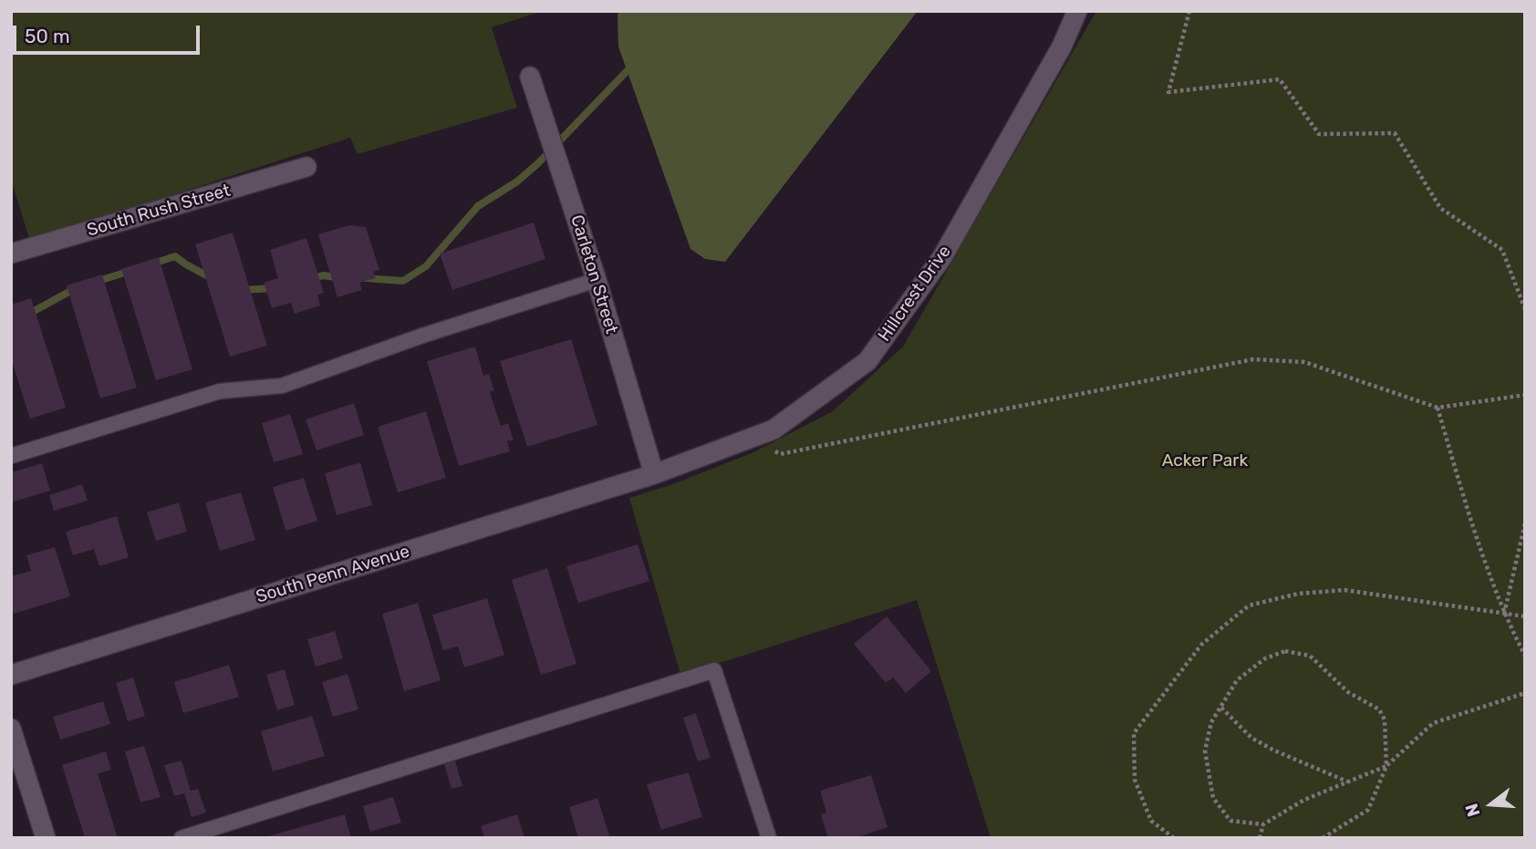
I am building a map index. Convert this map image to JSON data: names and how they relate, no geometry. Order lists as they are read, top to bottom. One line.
{"streets":{"street":["South Rush Street","Carleton Street","Hillcrest Drive","South Penn Avenue"]},"crossings":[["Carleton Street","Hillcrest Drive"],["Carleton Street","South Penn Avenue"],["Hillcrest Drive","South Penn Avenue"]],"parks":["Acker Park"],"scale_bar":"50 m","north":"left"}
